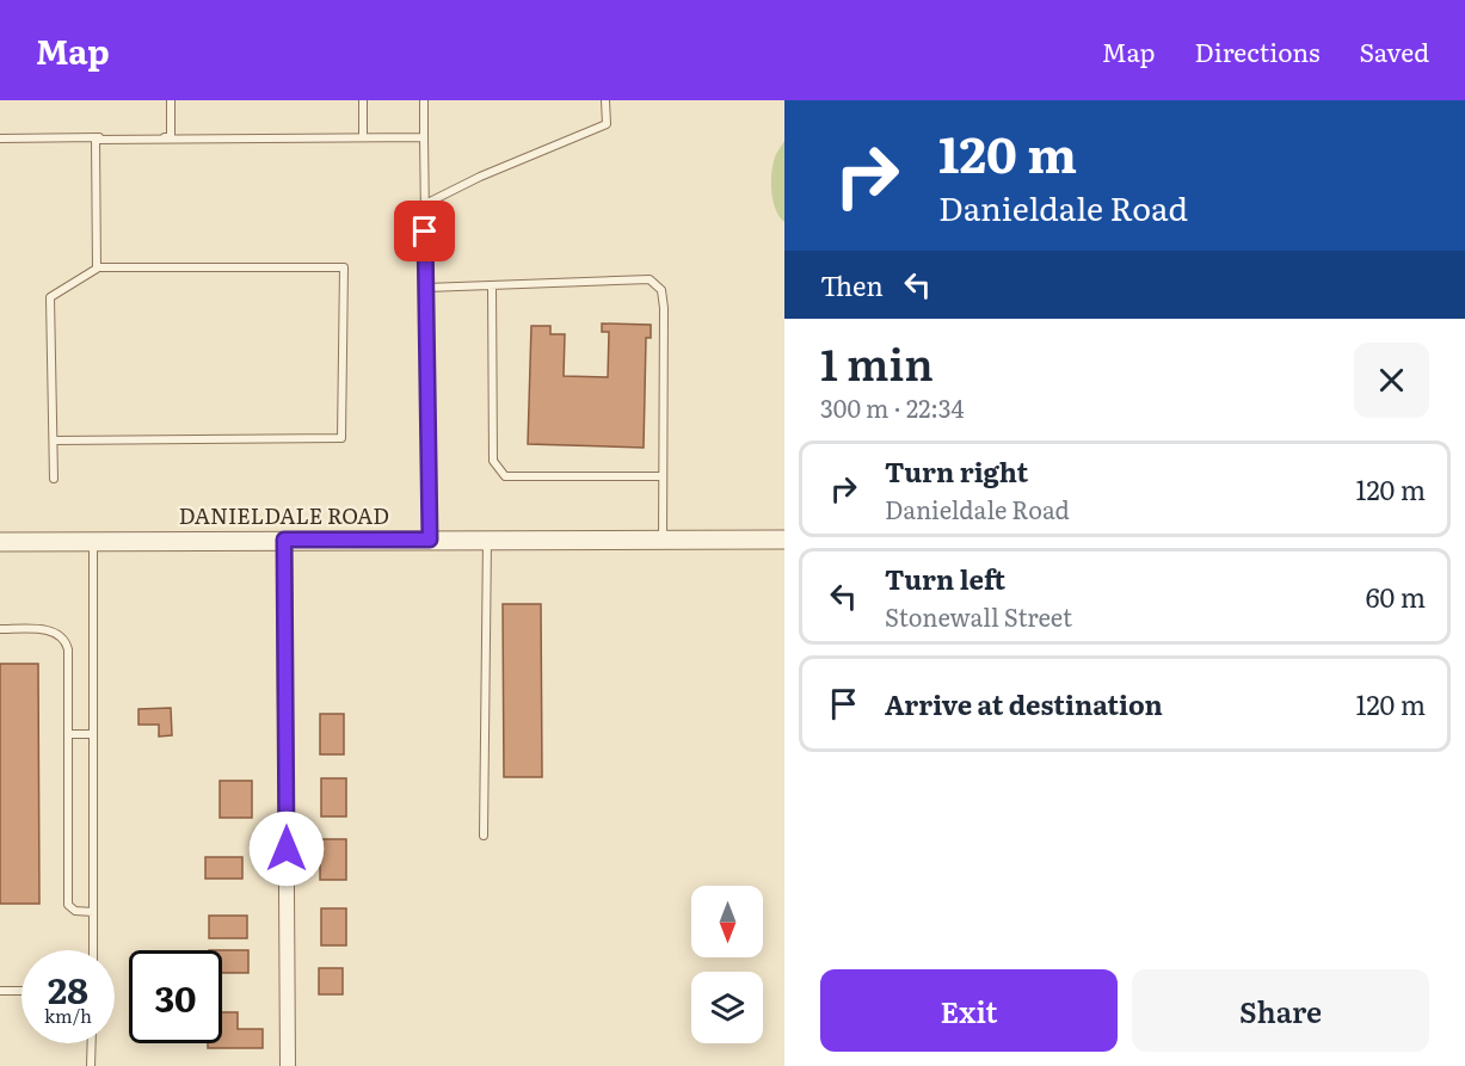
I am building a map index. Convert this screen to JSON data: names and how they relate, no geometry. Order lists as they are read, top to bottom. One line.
{"streets":{"street":["DANIELDALE ROAD"]},"north":"bottom","page":{"header":"Map","nav":["Map","Directions","Saved"],"turn":["120 m","Danieldale Road"],"then":"Then","heading":["1 min","300 m · 22:34"],"list":[{"name":"Turn right","note":"Danieldale Road","value":"120 m"},{"name":"Turn left","note":"Stonewall Street","value":"60 m"},{"name":"Arrive at destination","value":"120 m"}],"speed":"28 km/h","limit":"30","buttons":["Exit","Share"]}}
